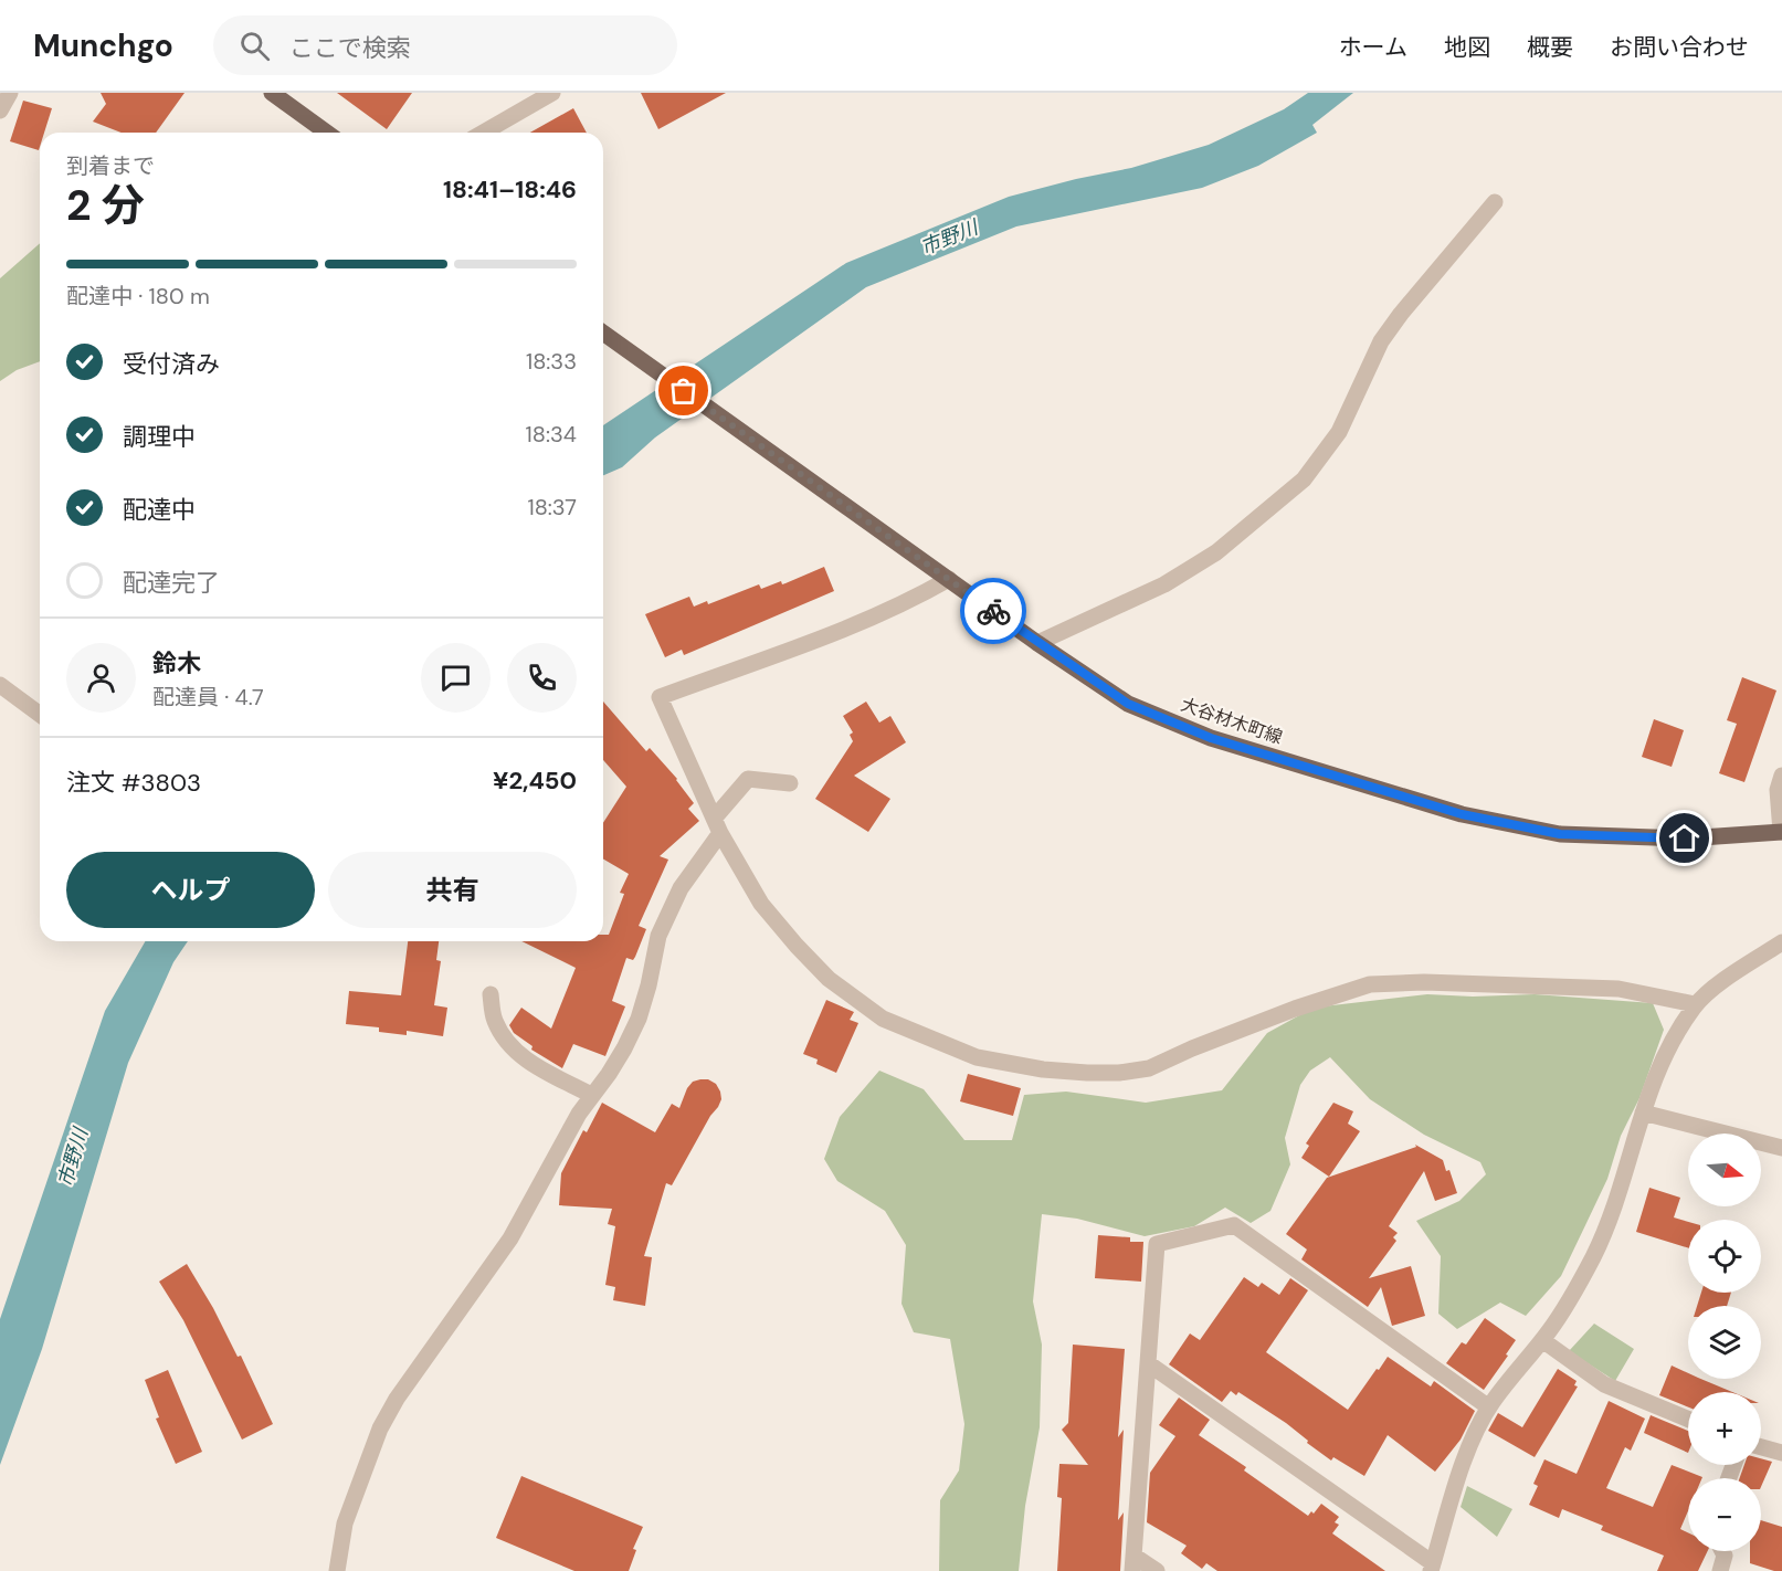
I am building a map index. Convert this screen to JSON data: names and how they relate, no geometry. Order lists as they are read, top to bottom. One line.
{"streets":{"main road":["大谷材木町線"]},"water":["市野川"],"north":"right","page":{"header":"Munchgo","search":"ここで検索","nav":["ホーム","地図","概要","お問い合わせ"],"heading":["2 分","到着まで","18:41–18:46"],"panel":["鈴木","配達員 · 4.7","注文 #3803","¥2,450"],"bar":"配達中 · 180 m","list":[["受付済み","18:33"],["調理中","18:34"],["配達中","18:37"],"配達完了"],"buttons":["ヘルプ","共有"],"map_buttons":["+","−"]}}
